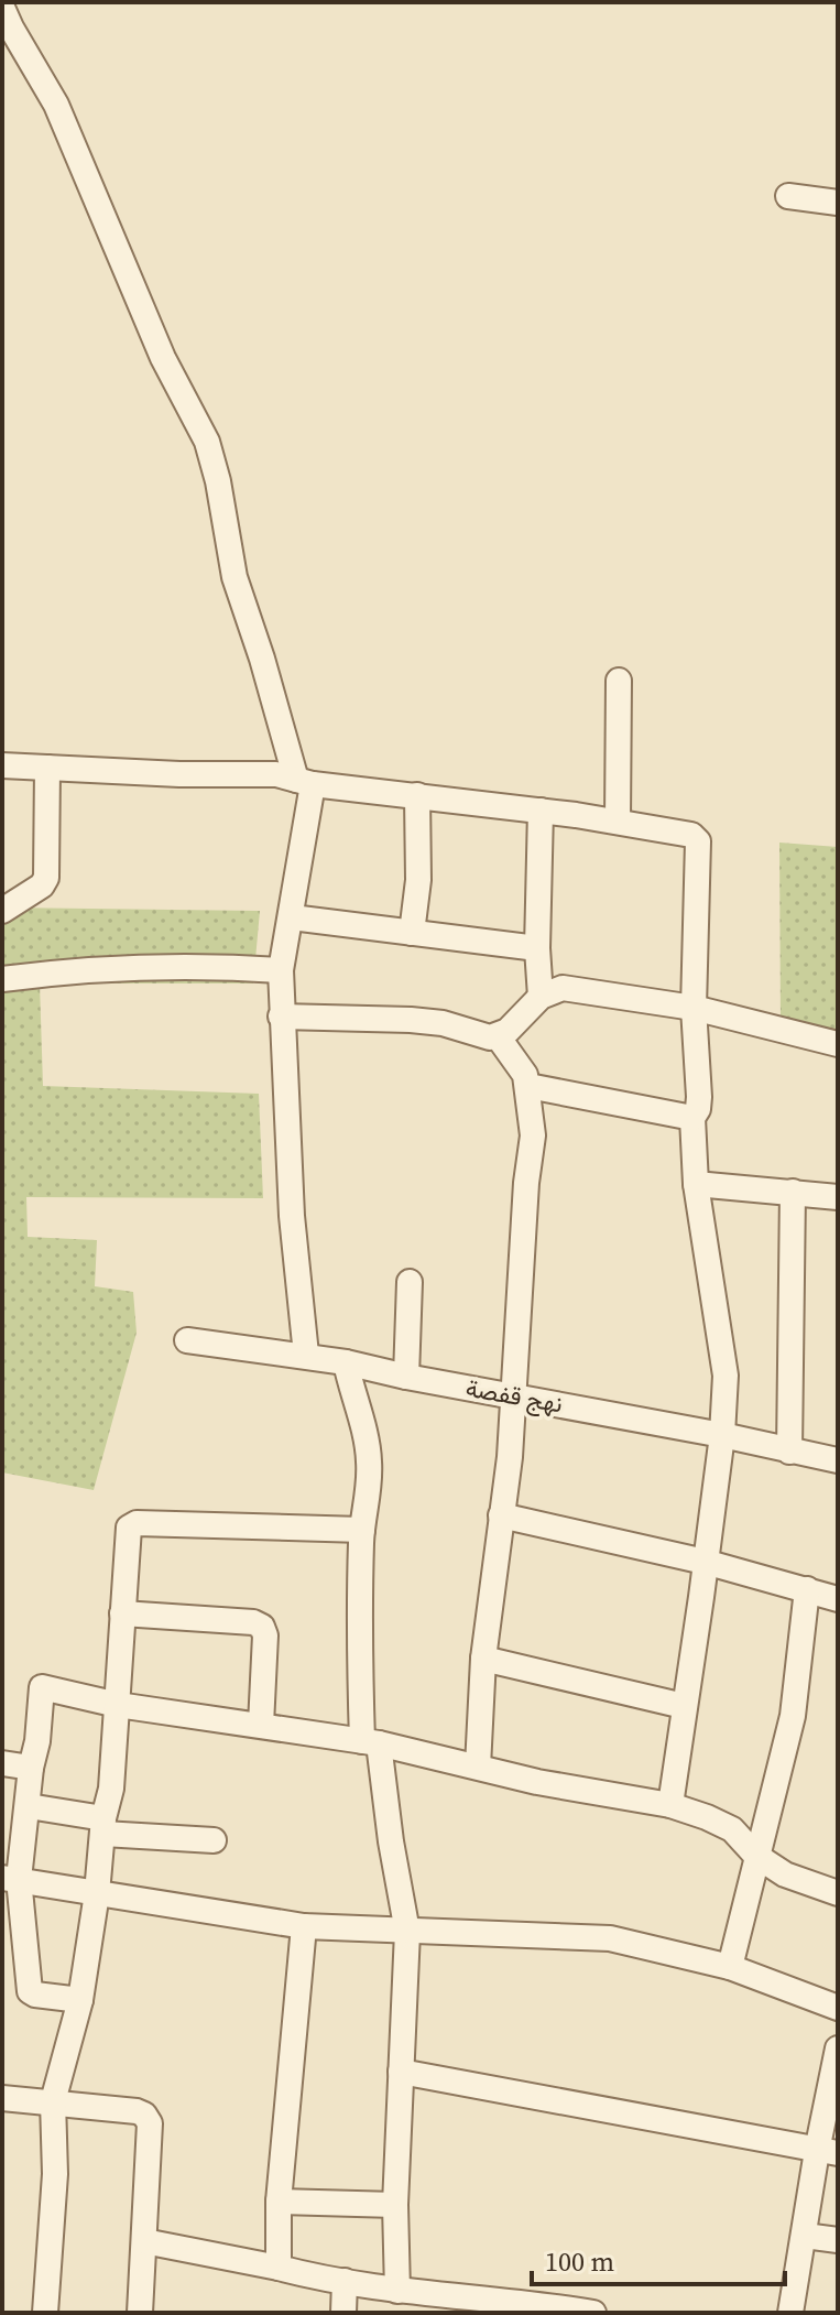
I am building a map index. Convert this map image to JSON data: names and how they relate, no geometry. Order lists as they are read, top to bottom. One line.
{"streets":{"street":["نهج قفصة"]},"scale_bar":"100 m"}
